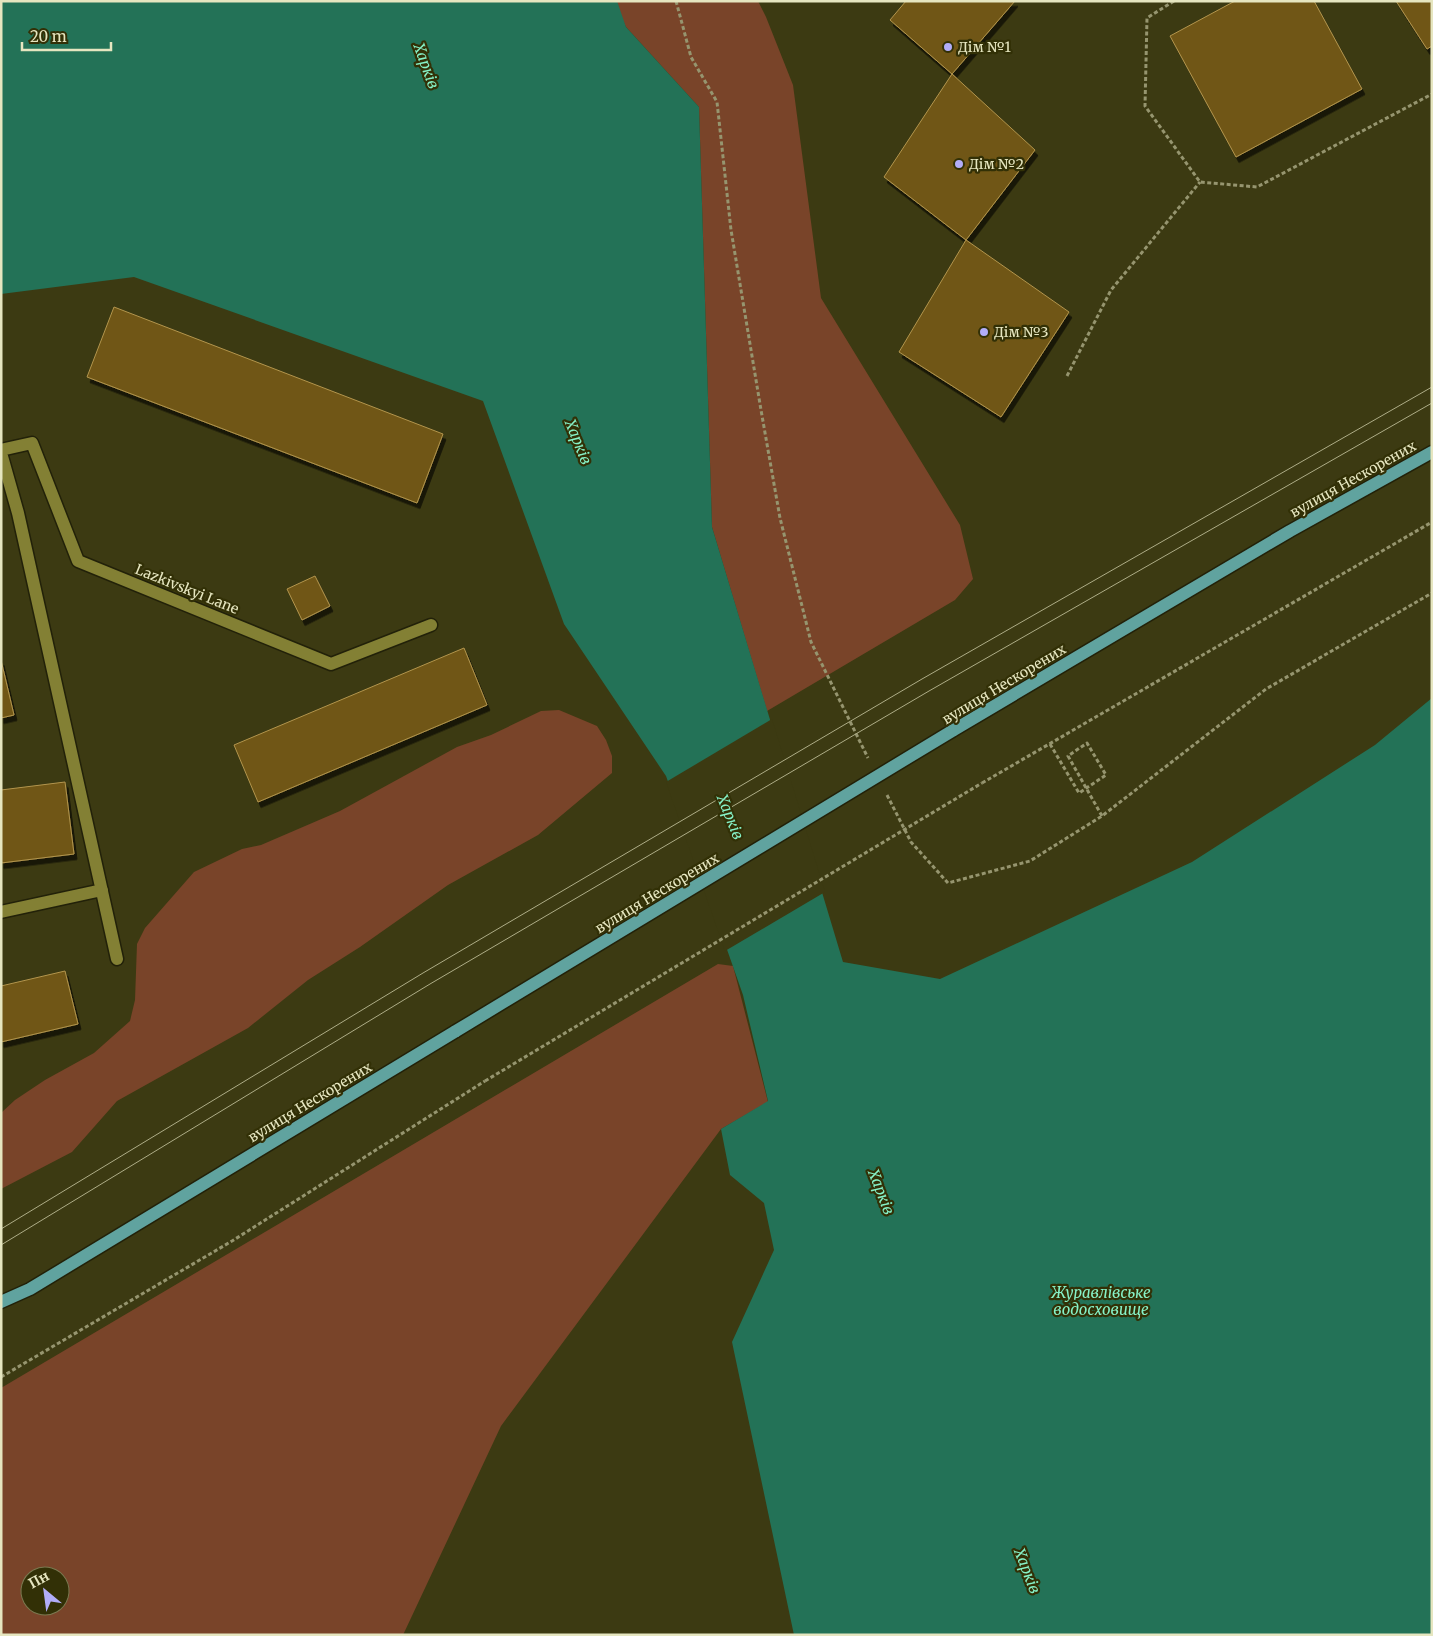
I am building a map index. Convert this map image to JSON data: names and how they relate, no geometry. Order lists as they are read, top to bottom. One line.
{"streets":{"main road":["вулиця Нескорених"],"street":["Lazkivskyi Lane"]},"water":["Харків","Журавлівське водосховище"],"places":["Дім №1","Дім №2","Дім №3"],"scale_bar":"20 m","north":"top left"}
